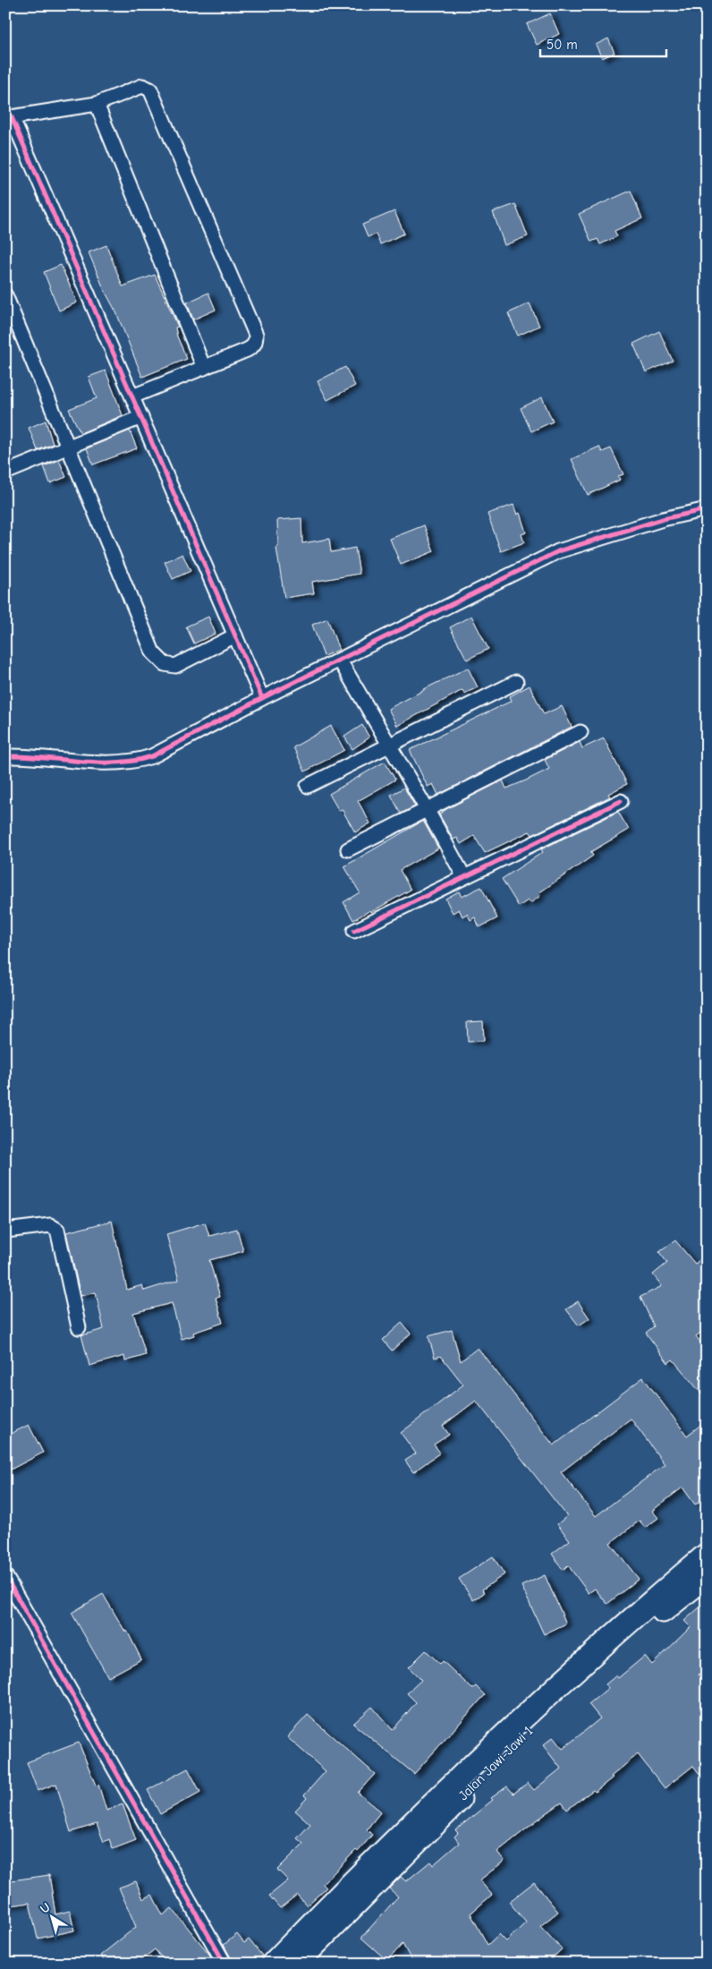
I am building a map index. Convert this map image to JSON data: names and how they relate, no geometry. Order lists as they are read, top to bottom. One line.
{"streets":{"highway":["Jalan Jawi-Jawi 1"]},"scale_bar":"50 m","north":"top left"}
